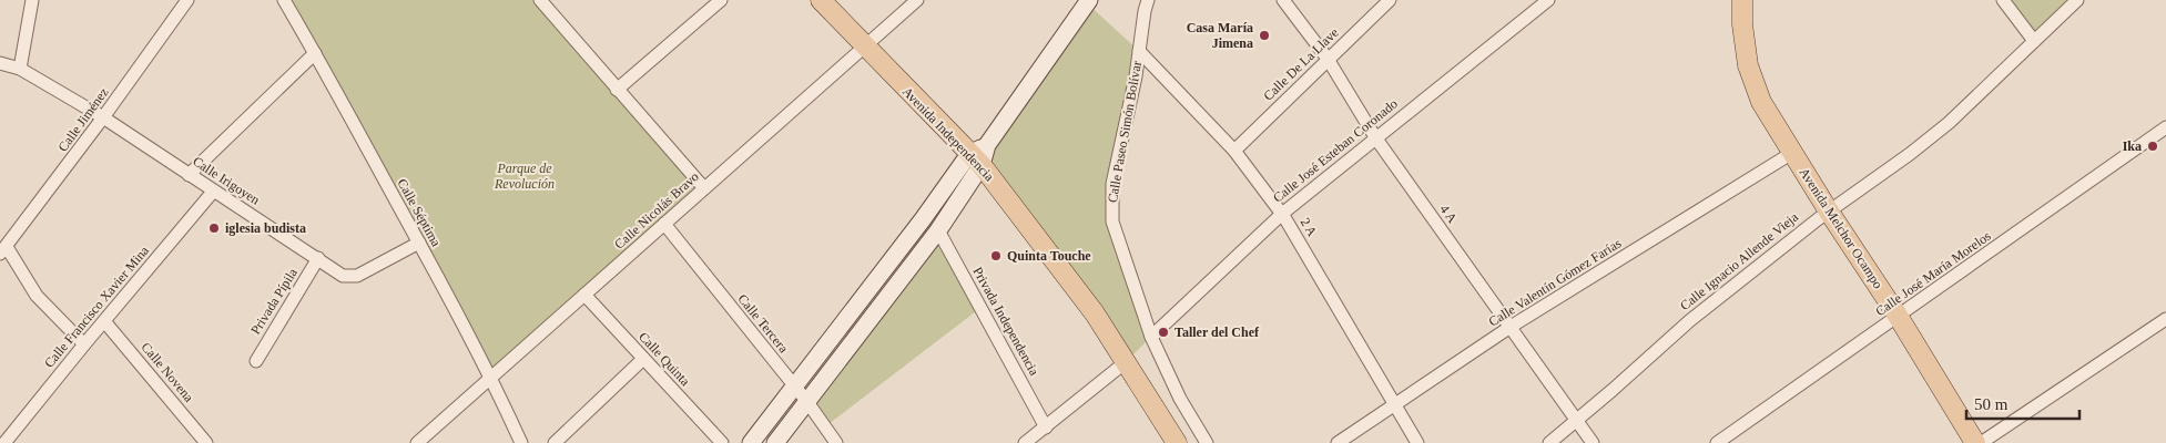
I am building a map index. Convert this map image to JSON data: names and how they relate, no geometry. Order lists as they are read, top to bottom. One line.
{"streets":{"main road":["Avenida Independencia","Avenida Melchor Ocampo"],"street":["Calle De La Llave","Calle Jiménez","Calle Paseo Simón Bolívar","Calle José Esteban Coronado","Calle Irigoyen","Calle Nicolás Bravo","Calle Séptima","4 A","2 A","Calle Ignacio Allende Vieja","Calle José María Morelos","Calle Valentín Gómez Farías","Privada Pípila","Calle Francisco Xavier Mina","Privada Independencia","Calle Tercera","Calle Quinta","Calle Novena"]},"crossings":[["Calle De La Llave","4 A"],["Calle De La Llave","2 A"],["Calle Jiménez","Calle Irigoyen"],["Calle Paseo Simón Bolívar","Calle José Esteban Coronado"],["Calle Paseo Simón Bolívar","2 A"],["Avenida Independencia","Calle Nicolás Bravo"],["Calle José Esteban Coronado","4 A"],["Calle José Esteban Coronado","2 A"],["Calle Irigoyen","Calle Séptima"],["Calle Irigoyen","Privada Pípila"],["Calle Irigoyen","Calle Francisco Xavier Mina"],["Calle Nicolás Bravo","Calle Séptima"],["Calle Nicolás Bravo","Calle Tercera"],["Calle Nicolás Bravo","Calle Quinta"],["4 A","Calle Ignacio Allende Vieja"],["4 A","Calle Valentín Gómez Farías"],["2 A","Calle Valentín Gómez Farías"],["Avenida Melchor Ocampo","Calle Ignacio Allende Vieja"],["Avenida Melchor Ocampo","Calle José María Morelos"],["Avenida Melchor Ocampo","Calle Valentín Gómez Farías"],["Calle Francisco Xavier Mina","Calle Novena"]],"parks":["Parque de Revolución"],"places":["Casa María Jimena","Ika","iglesia budista","Quinta Touche","Taller del Chef"],"scale_bar":"50 m"}
